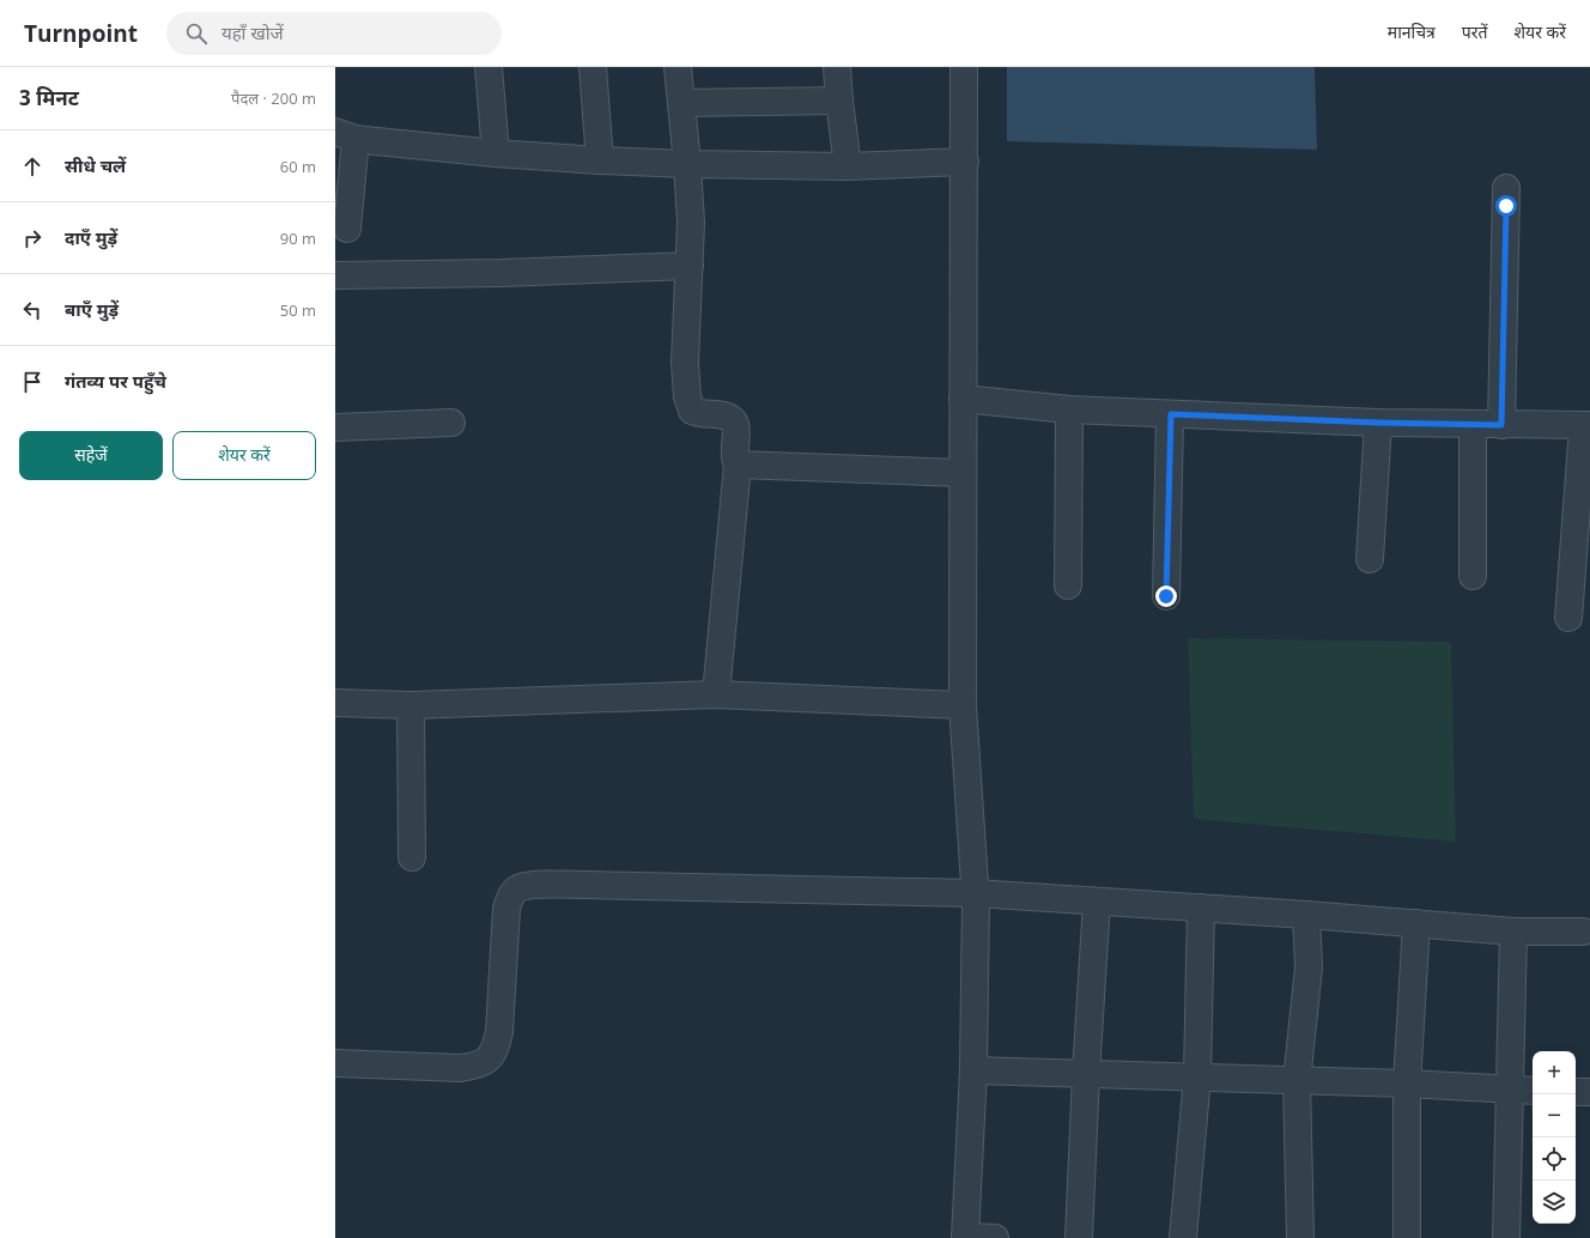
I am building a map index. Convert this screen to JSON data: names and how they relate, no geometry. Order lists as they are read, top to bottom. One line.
{"page":{"header":"Turnpoint","search":"यहाँ खोजें","nav":["मानचित्र","परतें","शेयर करें"],"heading":["3 मिनट","पैदल · 200 m"],"list":[["सीधे चलें","60 m"],["दाएँ मुड़ें","90 m"],["बाएँ मुड़ें","50 m"],"गंतव्य पर पहुँचे"],"buttons":["सहेजें","शेयर करें"],"map_buttons":["+","−"]}}
